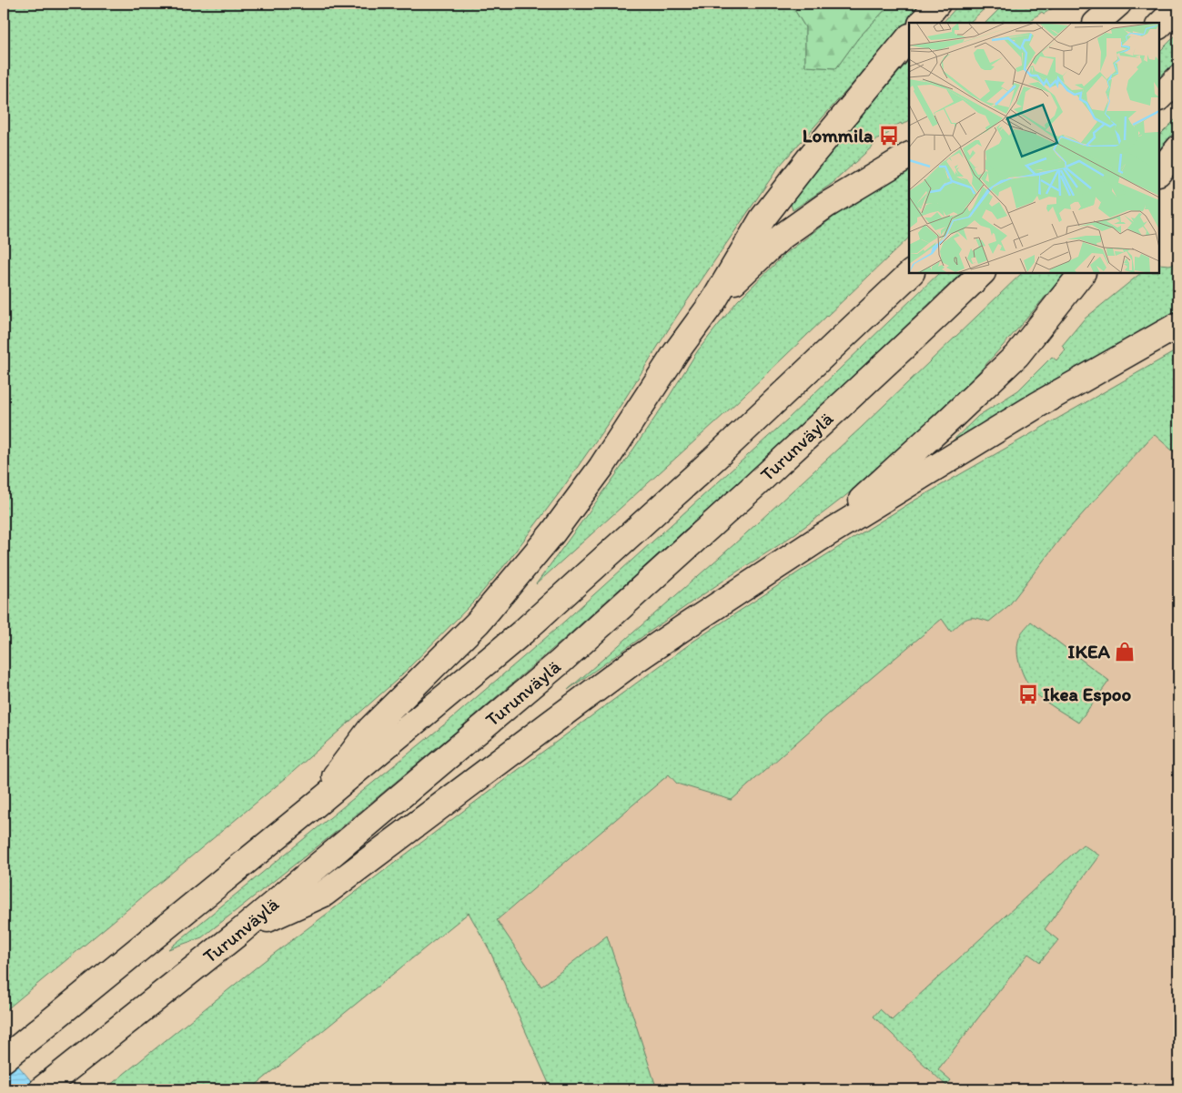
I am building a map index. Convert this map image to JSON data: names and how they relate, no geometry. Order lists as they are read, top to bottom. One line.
{"streets":{"highway":["Turunväylä"]},"places":{"bus stop":["Lommila","Ikea Espoo"],"shop":["IKEA"]}}
